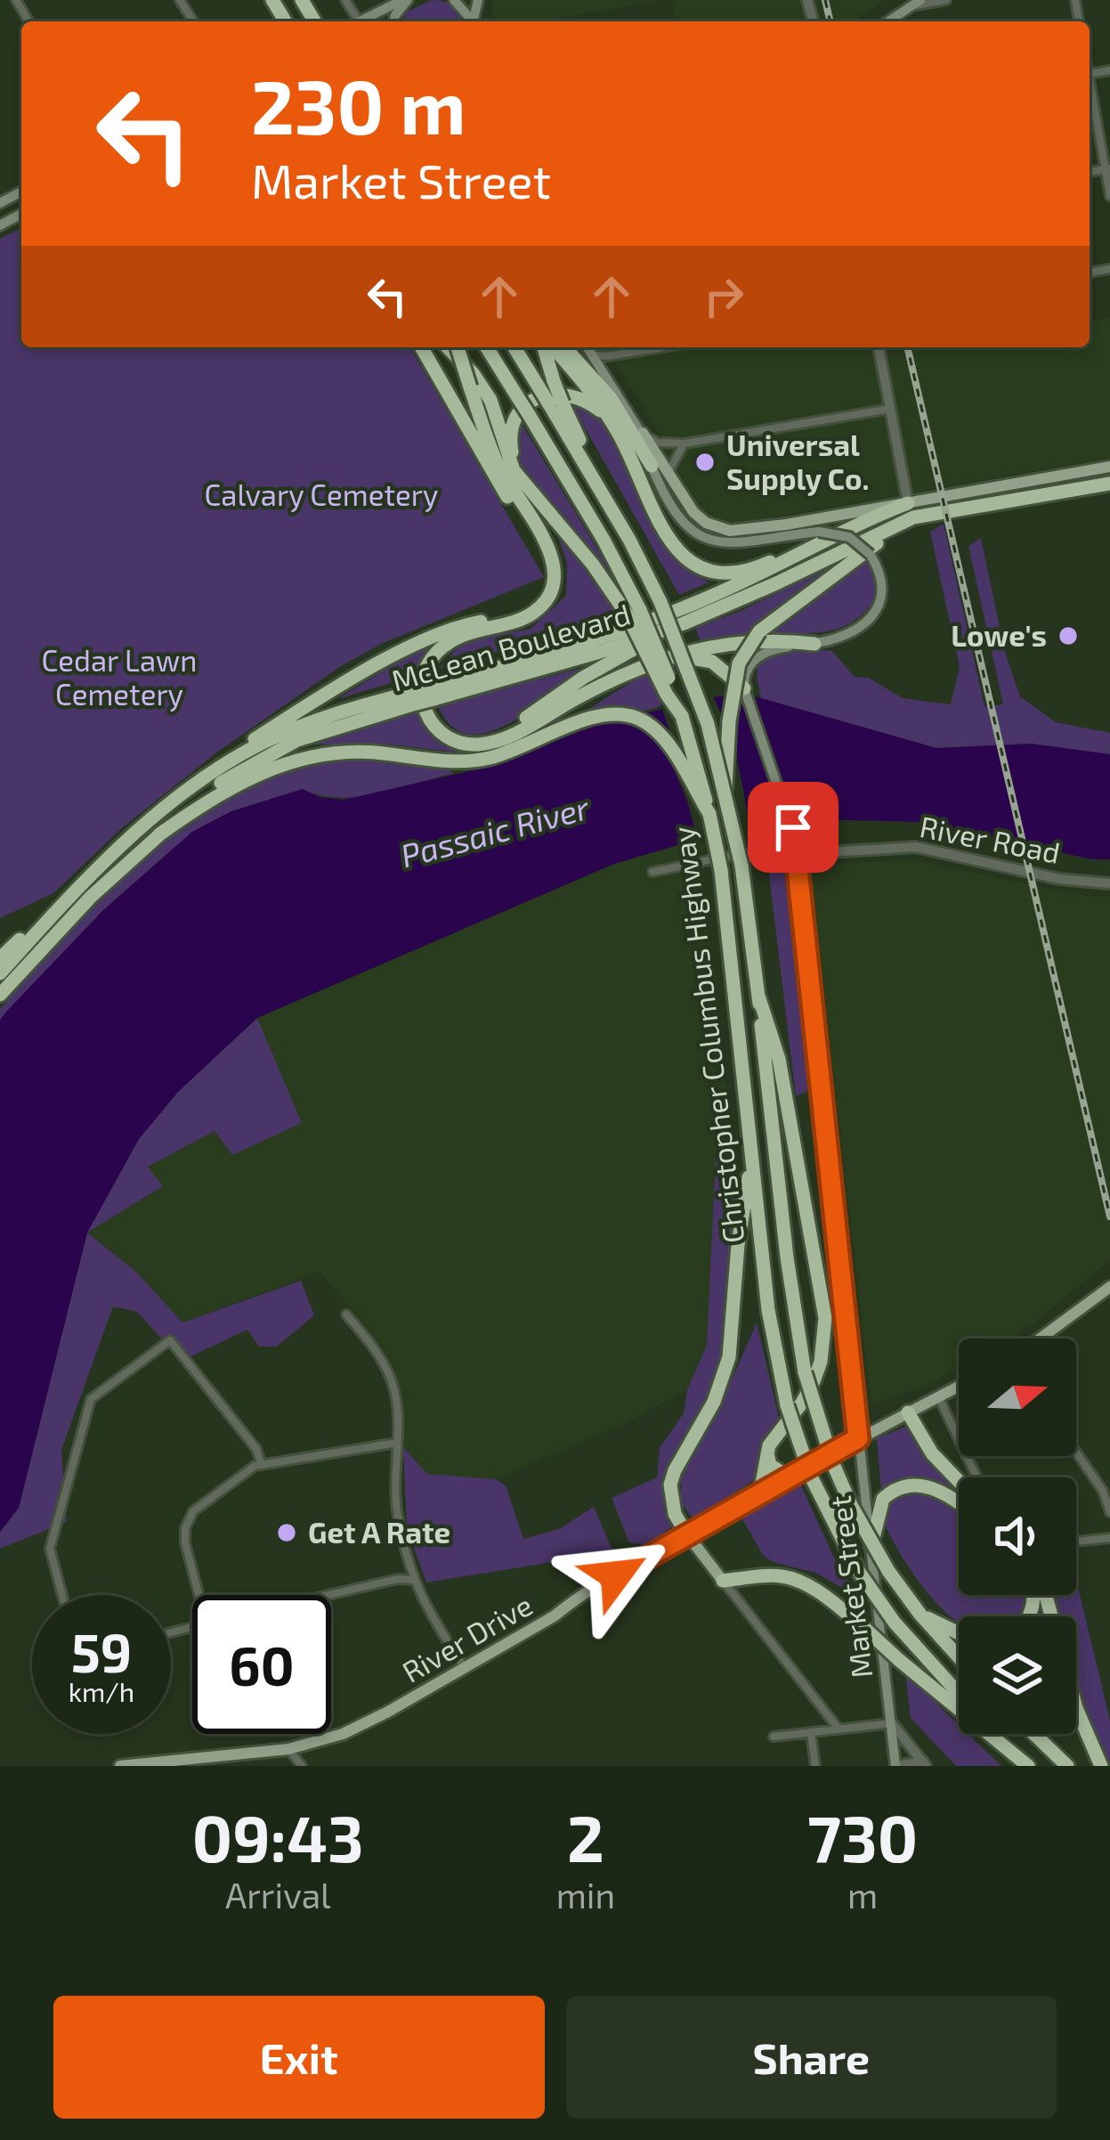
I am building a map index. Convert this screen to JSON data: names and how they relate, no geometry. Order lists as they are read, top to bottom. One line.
{"streets":{"highway":["McLean Boulevard","Christopher Columbus Highway"],"main road":["Market Street","River Drive"],"street":["River Road"]},"crossings":[["River Road","Market Street"],["Market Street","River Drive"]],"water":["Passaic River"],"parks":["Calvary Cemetery","Cedar Lawn Cemetery"],"places":["Universal Supply Co.","Lowe's","Get A Rate"],"north":"right","page":{"turn":["230 m","Market Street"],"speed":"59 km/h","limit":"60","eta":["09:43","Arrival","2","min","730","m"],"buttons":["Exit","Share"]}}
